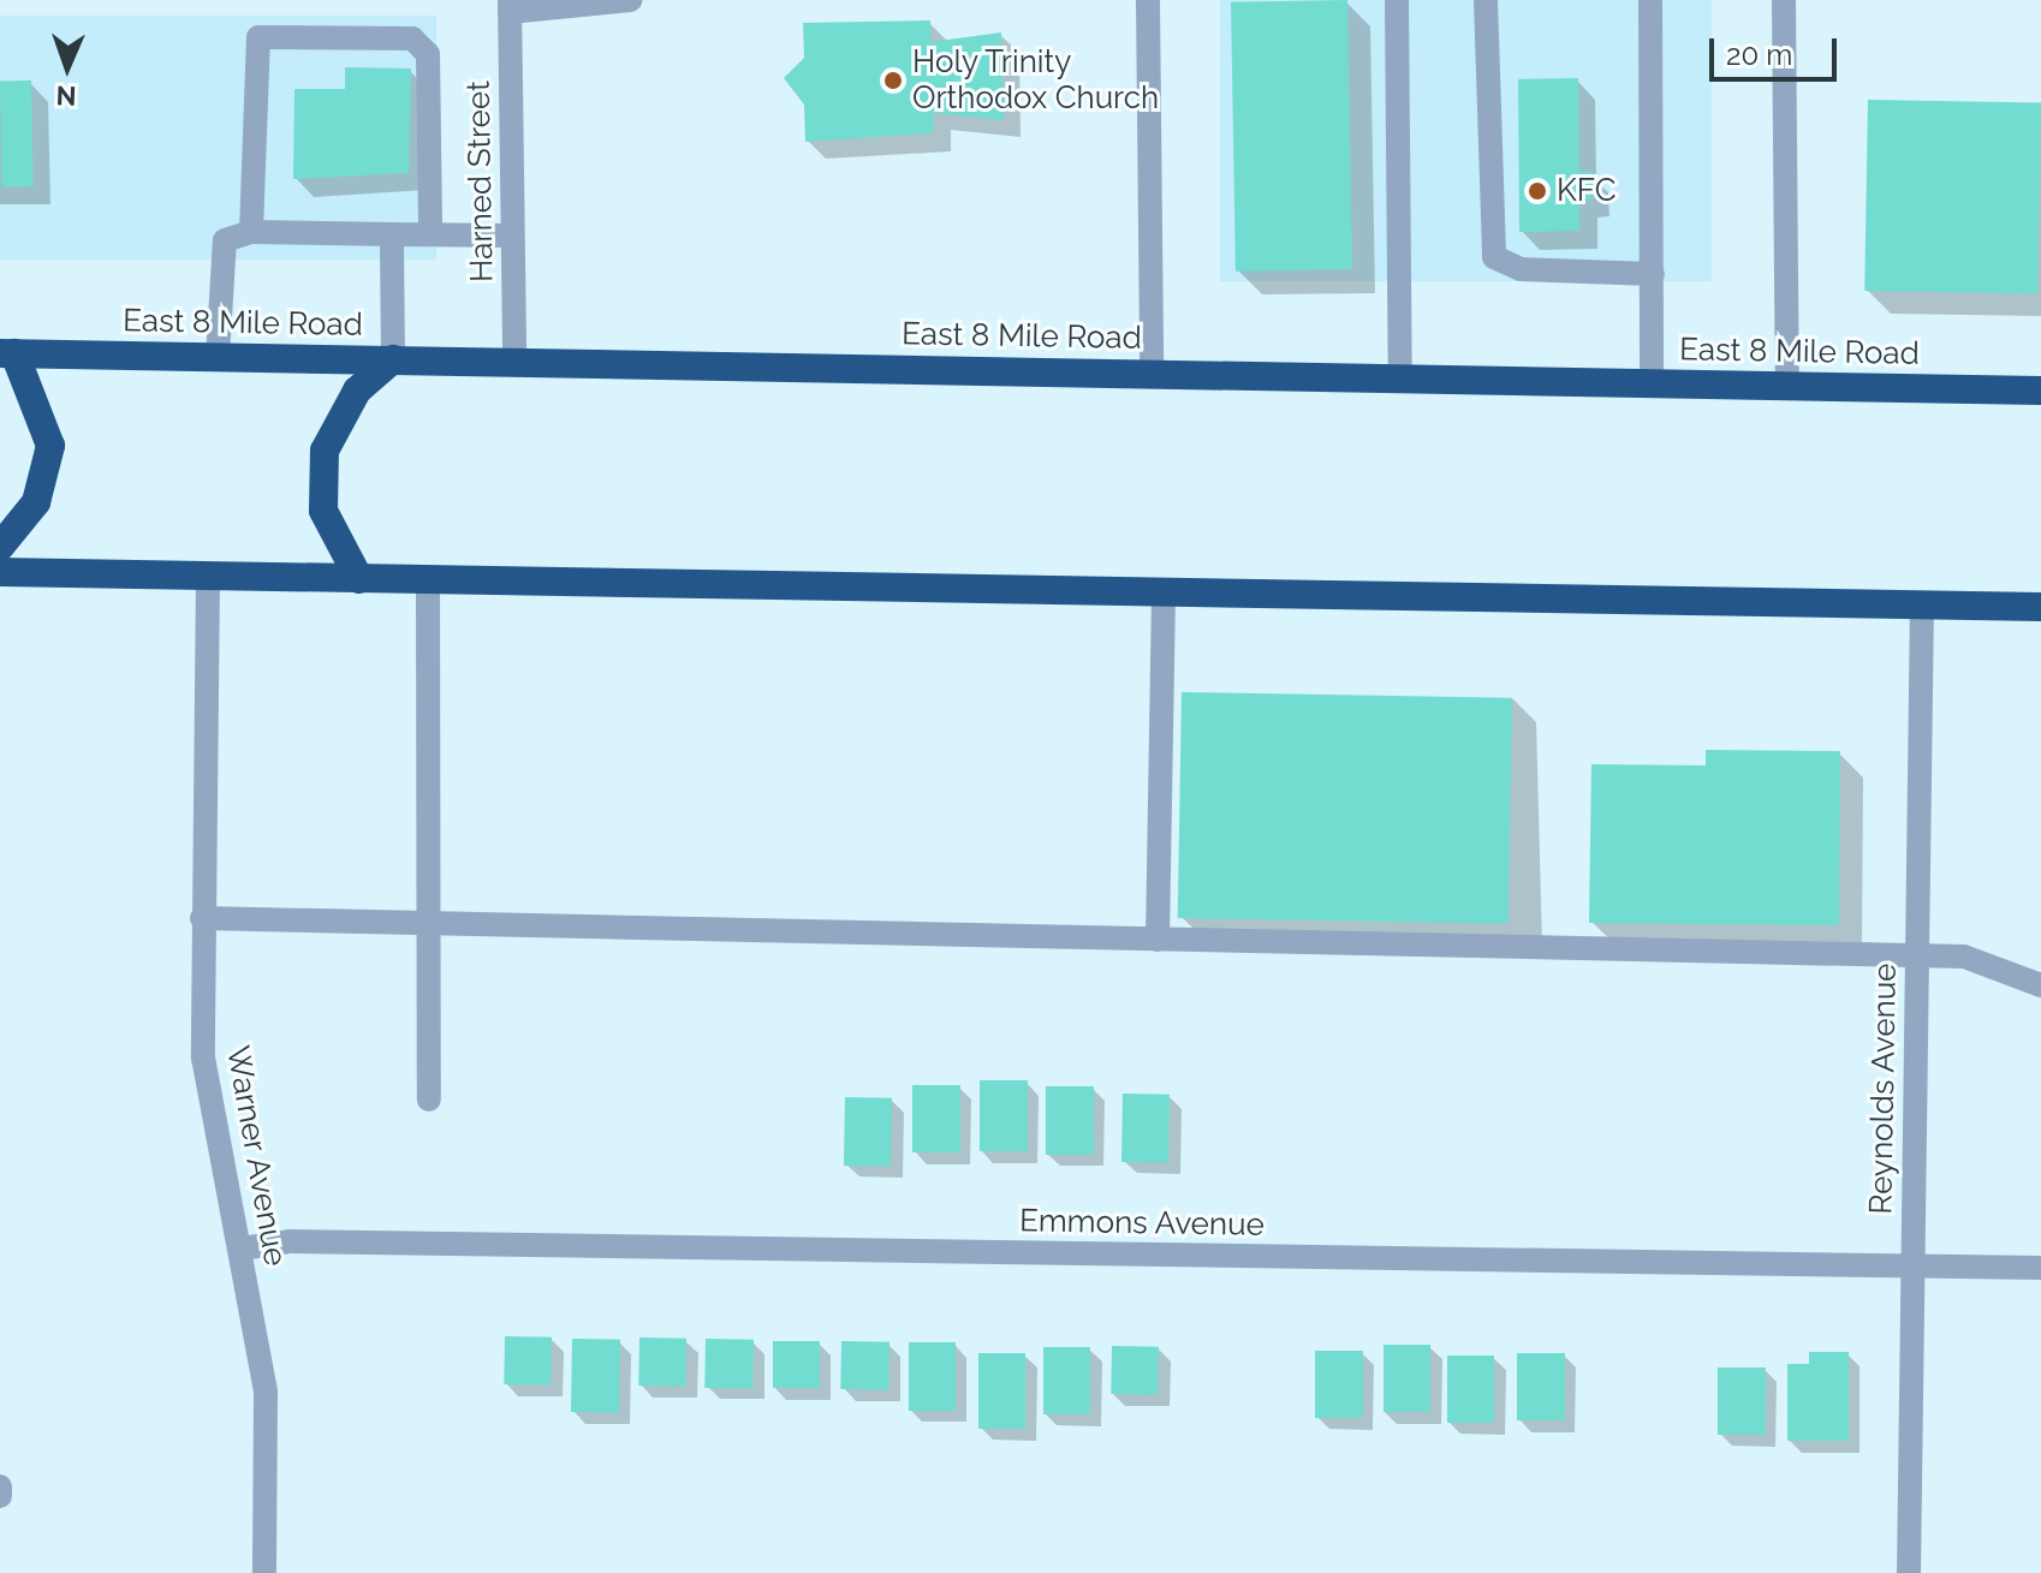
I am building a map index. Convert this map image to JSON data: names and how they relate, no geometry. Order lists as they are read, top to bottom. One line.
{"streets":{"highway":["East 8 Mile Road"],"street":["Harned Street","Reynolds Avenue","Warner Avenue","Emmons Avenue"]},"crossings":[["Harned Street","East 8 Mile Road"],["Reynolds Avenue","Emmons Avenue"],["Warner Avenue","Emmons Avenue"]],"places":["Holy Trinity Orthodox Church","KFC"],"scale_bar":"20 m","north":"bottom"}
